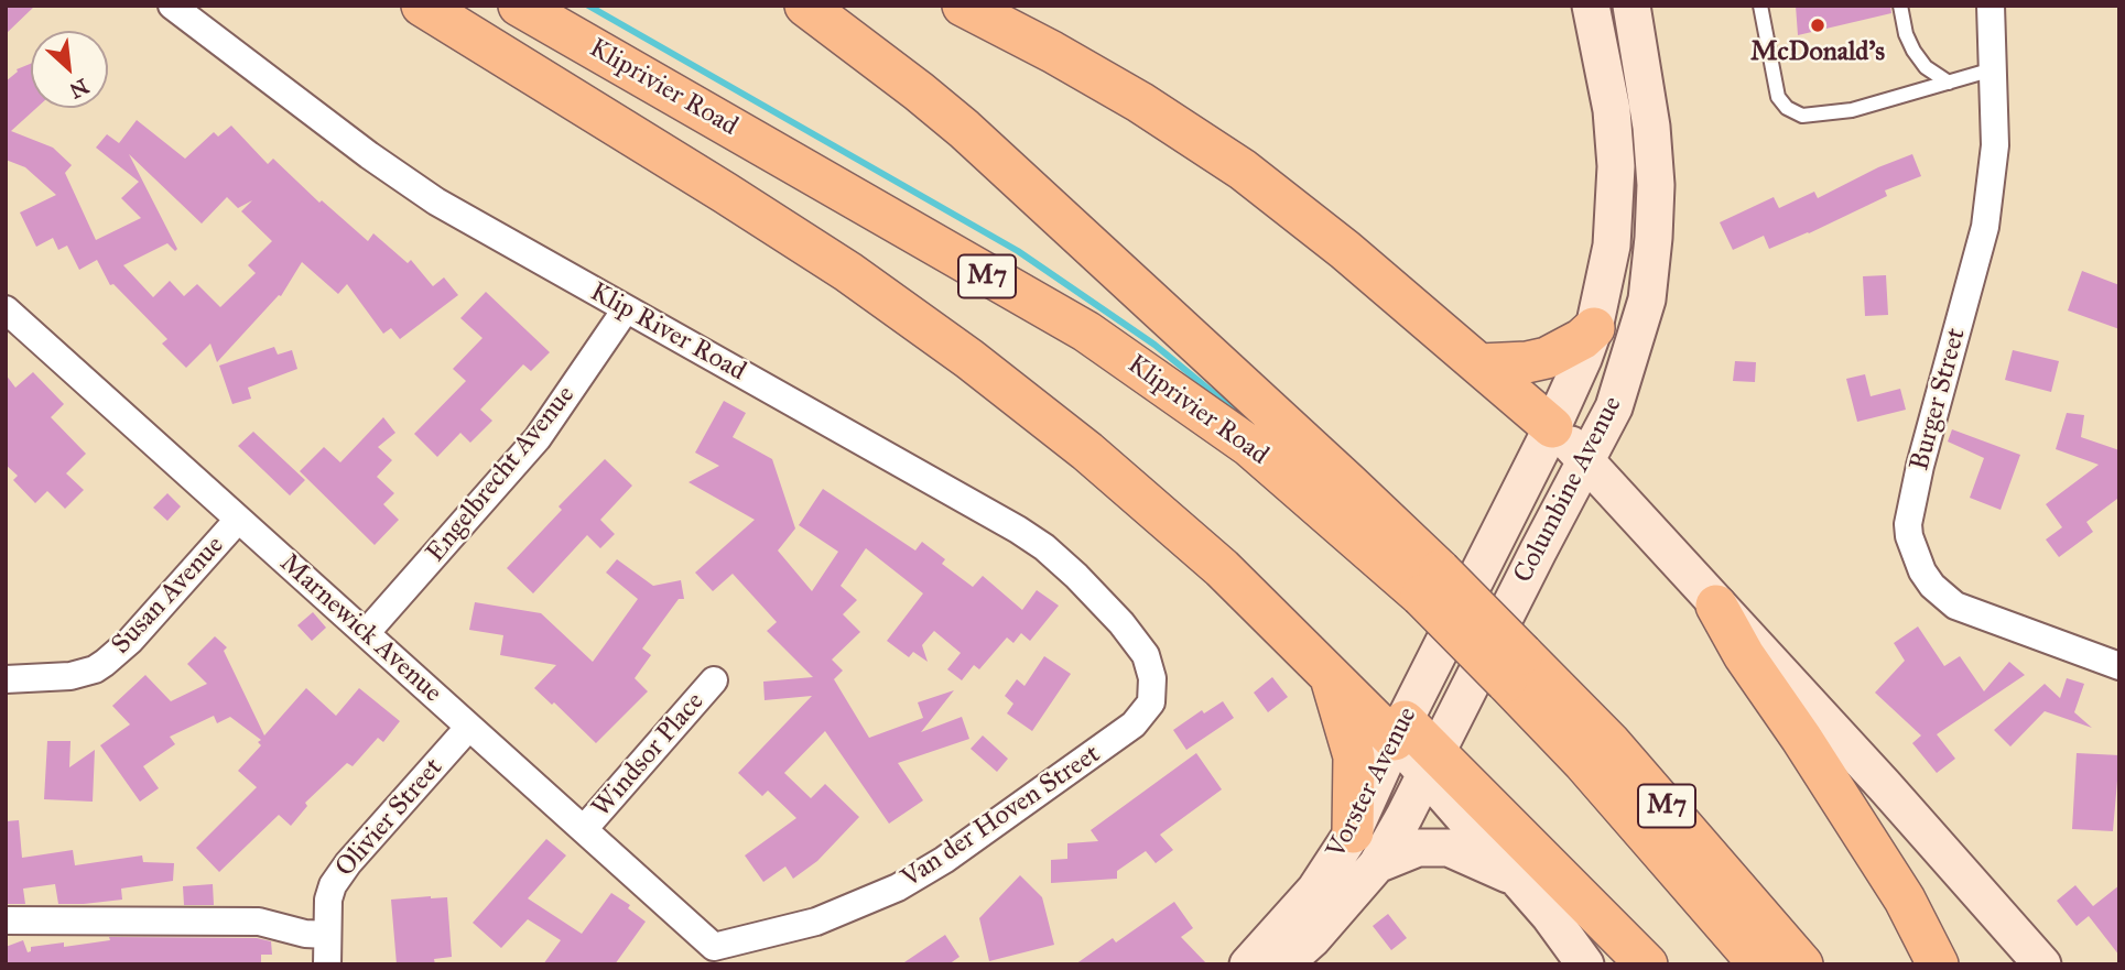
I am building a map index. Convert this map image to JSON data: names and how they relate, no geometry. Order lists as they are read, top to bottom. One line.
{"streets":{"main road":["Kliprivier Road","M7","Columbine Avenue","Vorster Avenue"],"street":["Klip River Road","Burger Street","Engelbrecht Avenue","Susan Avenue","Marnewick Avenue","Windsor Place","Van der Hoven Street","Olivier Street"]},"crossings":[["Kliprivier Road","Columbine Avenue"],["Kliprivier Road","Vorster Avenue"],["Klip River Road","Engelbrecht Avenue"],["Klip River Road","Van der Hoven Street"],["Engelbrecht Avenue","Marnewick Avenue"],["Columbine Avenue","Vorster Avenue"],["Susan Avenue","Marnewick Avenue"],["Marnewick Avenue","Windsor Place"],["Marnewick Avenue","Van der Hoven Street"],["Marnewick Avenue","Olivier Street"]],"places":["McDonald's"],"north":"bottom right"}
